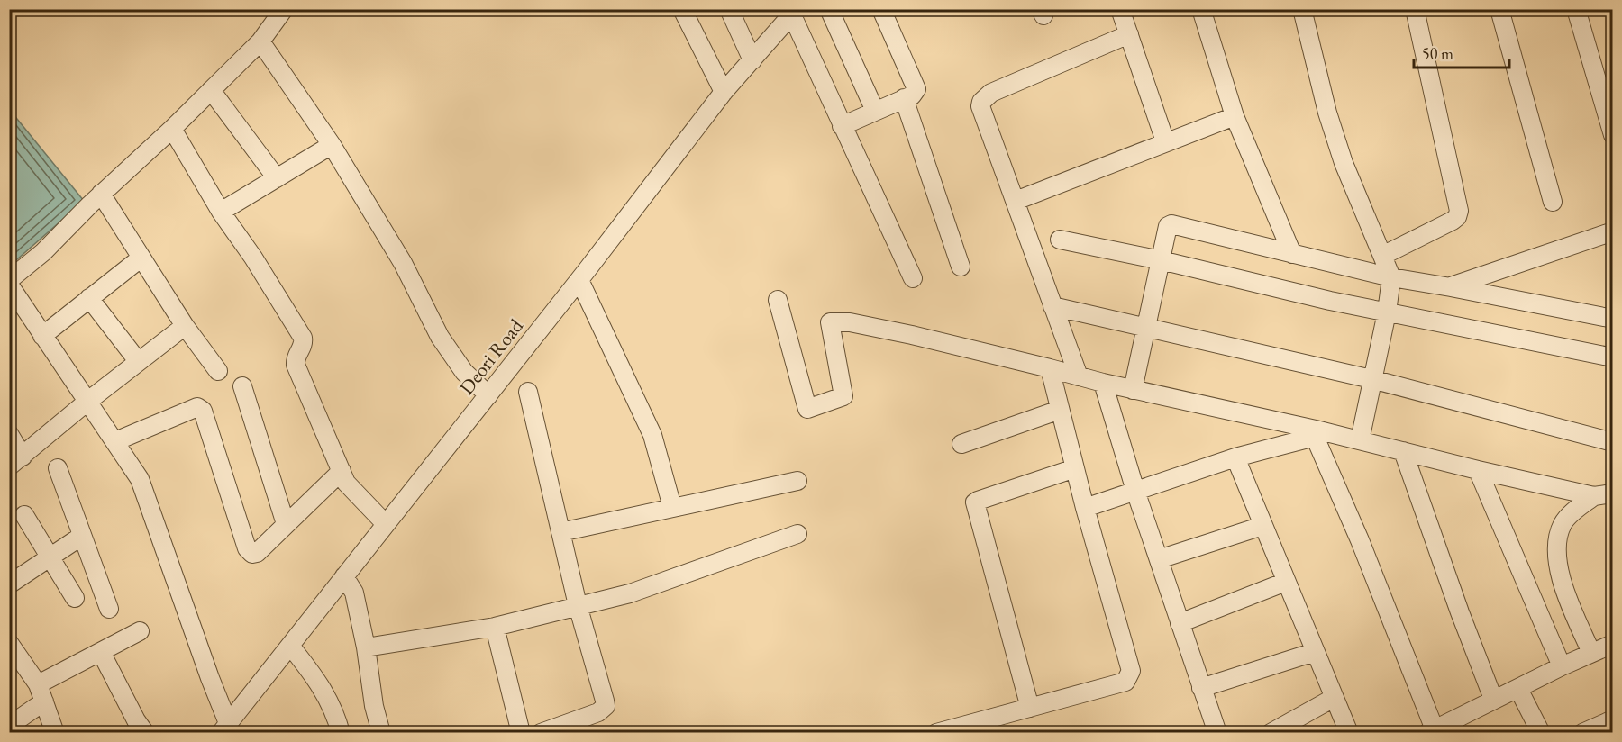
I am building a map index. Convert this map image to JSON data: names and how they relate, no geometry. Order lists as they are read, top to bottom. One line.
{"streets":{"street":["Deori Road"]},"scale_bar":"50 m"}
